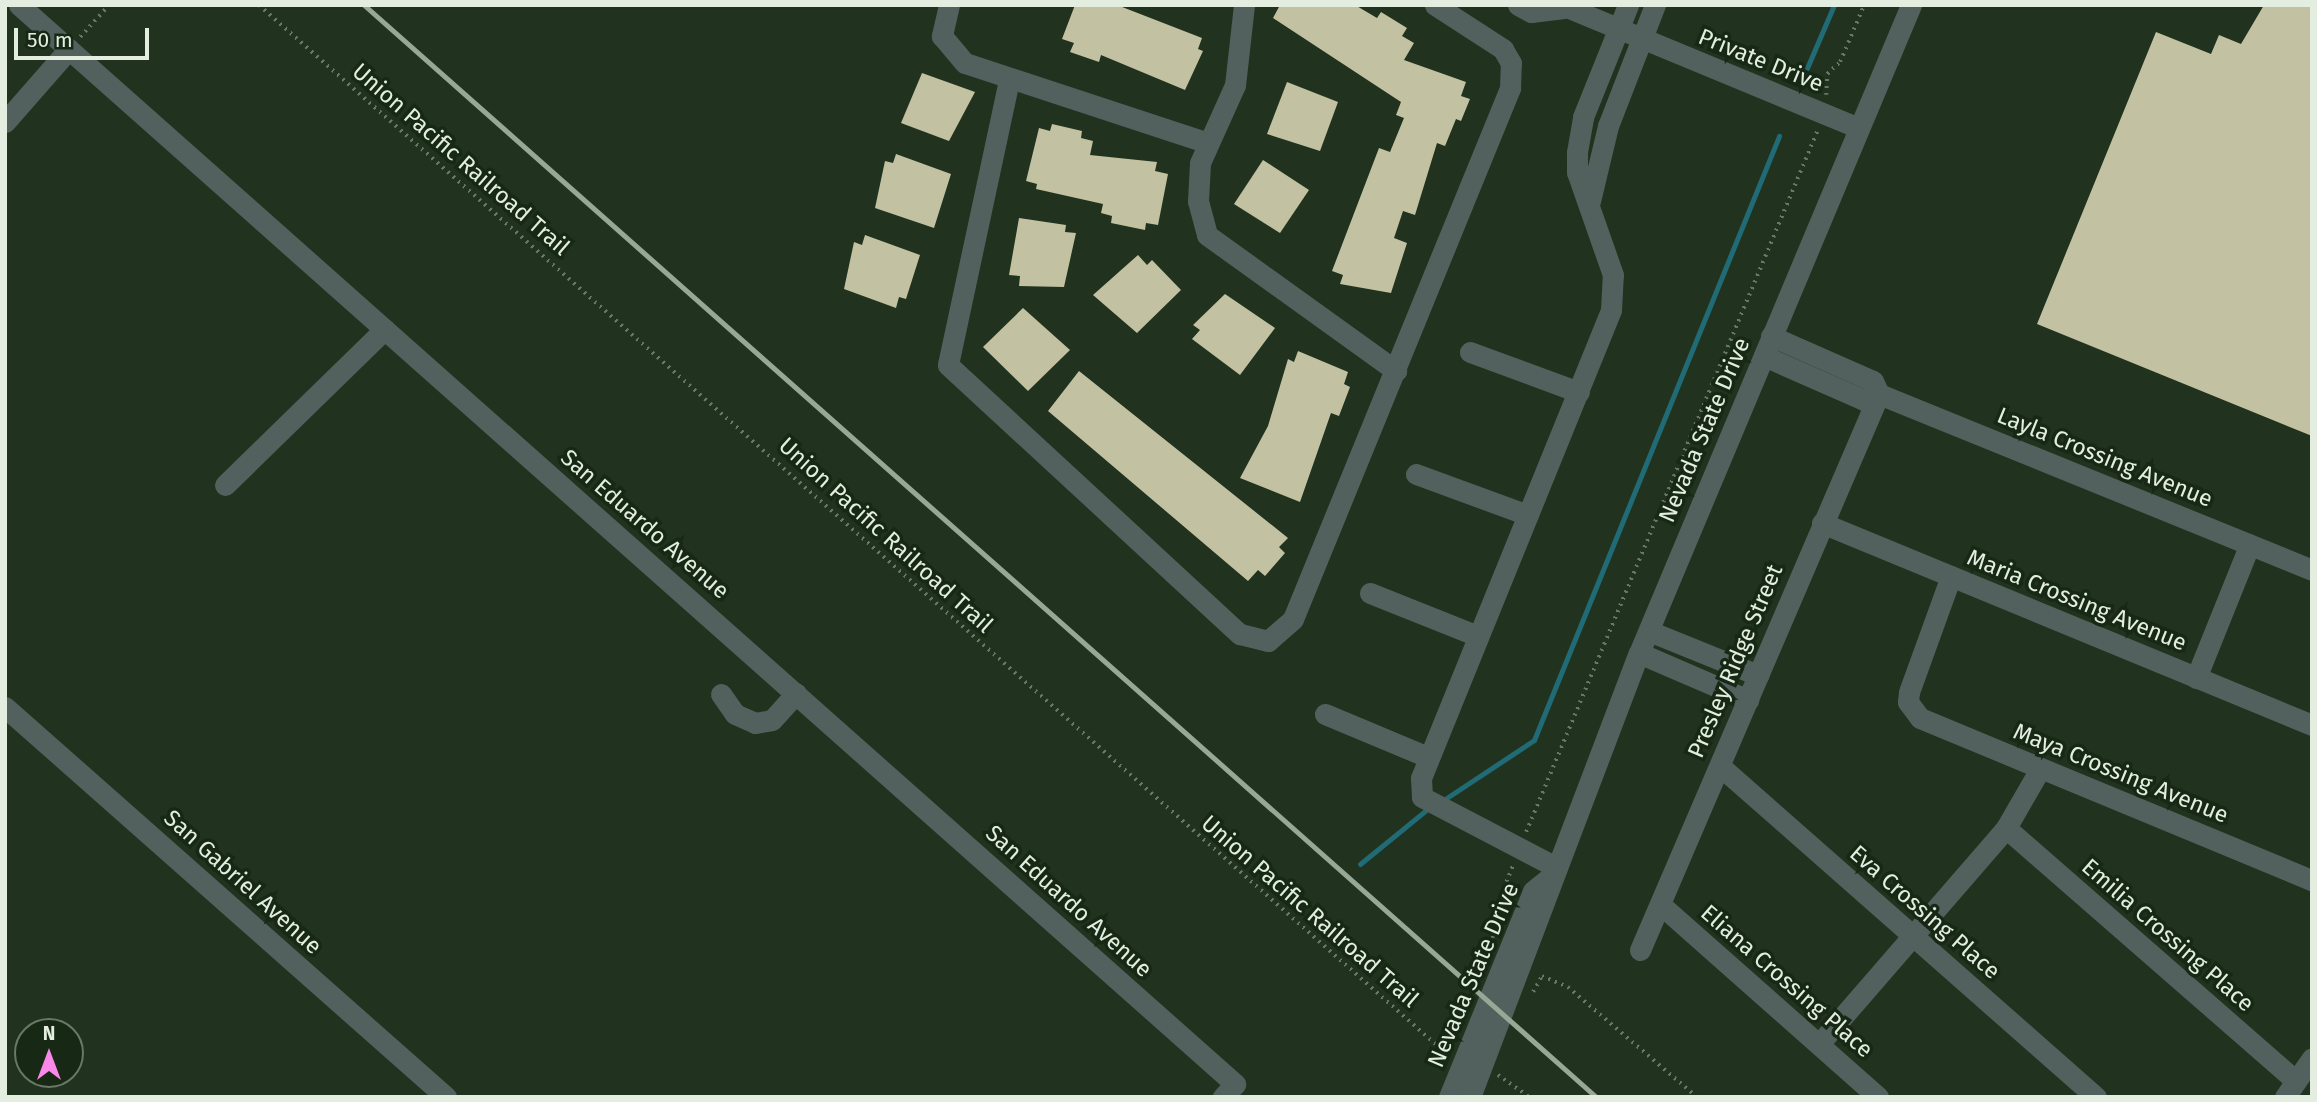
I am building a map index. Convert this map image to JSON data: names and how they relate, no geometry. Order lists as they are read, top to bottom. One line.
{"streets":{"street":["Private Drive","Nevada State Drive","Layla Crossing Avenue","San Eduardo Avenue","Maria Crossing Avenue","Presley Ridge Street","Maya Crossing Avenue","San Gabriel Avenue","Eva Crossing Place","Emilia Crossing Place","Eliana Crossing Place"],"path":["Union Pacific Railroad Trail"]},"crossings":[["Private Drive","Nevada State Drive"],["Union Pacific Railroad Trail","Nevada State Drive"],["Nevada State Drive","Layla Crossing Avenue"],["Layla Crossing Avenue","Presley Ridge Street"],["Maria Crossing Avenue","Presley Ridge Street"],["Maria Crossing Avenue","Maya Crossing Avenue"],["Presley Ridge Street","Eva Crossing Place"],["Presley Ridge Street","Eliana Crossing Place"]],"scale_bar":"50 m","north":"top"}
